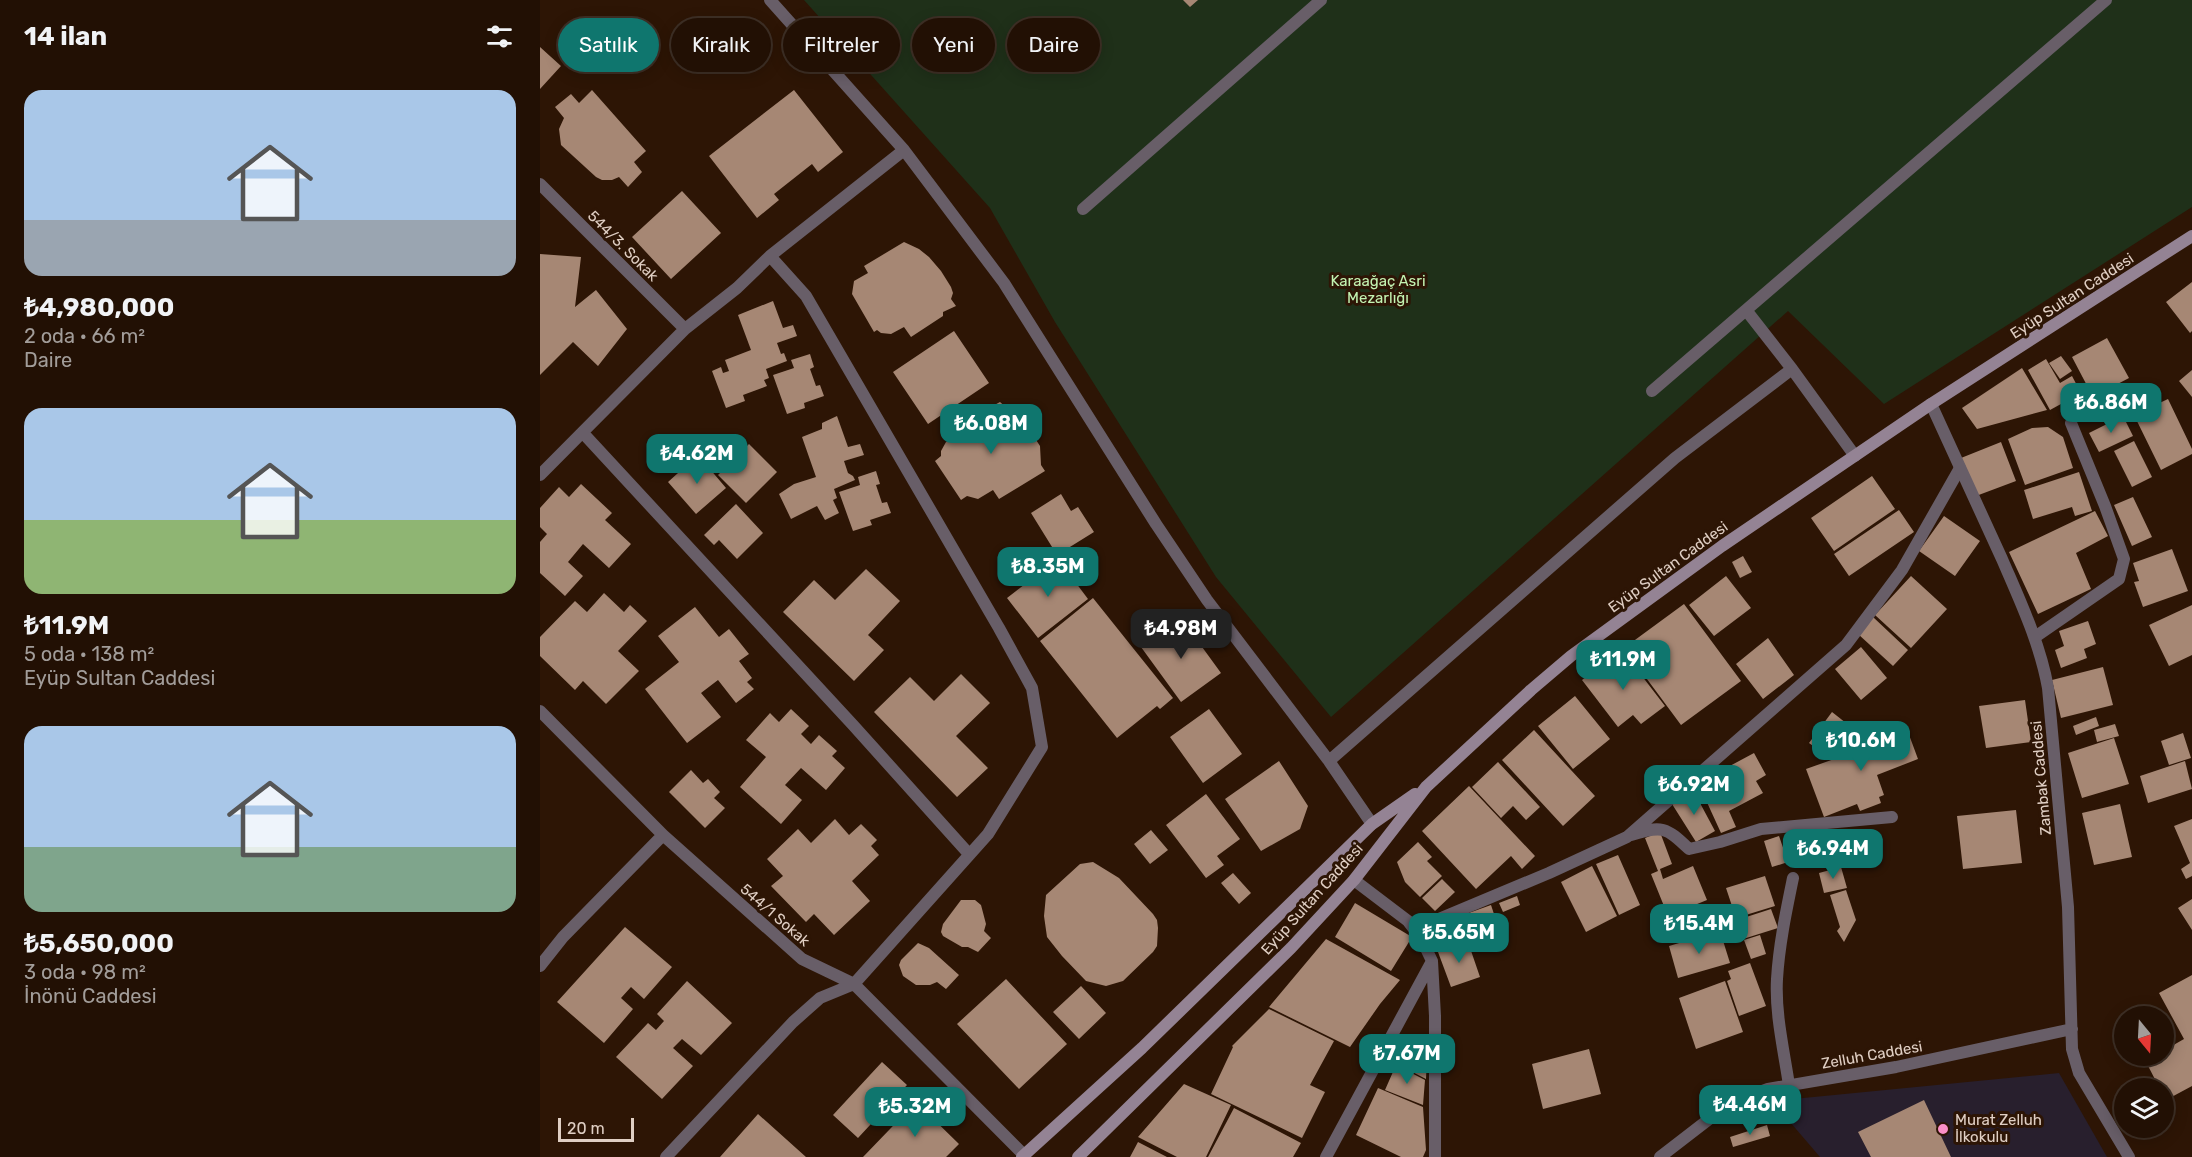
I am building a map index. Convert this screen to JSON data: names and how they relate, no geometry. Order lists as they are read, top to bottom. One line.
{"streets":{"main road":["Eyüp Sultan Caddesi"],"street":["544/3. Sokak","Zambak Caddesi","544/1 Sokak","Zelluh Caddesi"]},"crossings":[["Eyüp Sultan Caddesi","Zambak Caddesi"],["Zambak Caddesi","Zelluh Caddesi"]],"parks":["Karaağaç Asri Mezarlığı"],"places":["Murat Zelluh İlkokulu"],"scale_bar":"20 m","north":"bottom","page":{"heading":"14 ilan","chip":["Satılık","Kiralık","Filtreler","Yeni","Daire"],"list":[{"name":"₺4,980,000","note":"2 oda · 66 m² · Daire"},{"name":"₺11.9M","note":"5 oda · 138 m² · Eyüp Sultan Caddesi"},{"name":"₺5,650,000","note":"3 oda · 98 m² · İnönü Caddesi"}],"price":["₺6.86M","₺6.08M","₺4.62M","₺8.35M","₺4.98M","₺11.9M","₺10.6M","₺6.92M","₺6.94M","₺15.4M","₺5.65M","₺7.67M","₺4.46M","₺5.32M"],"scale":"20 m"}}
